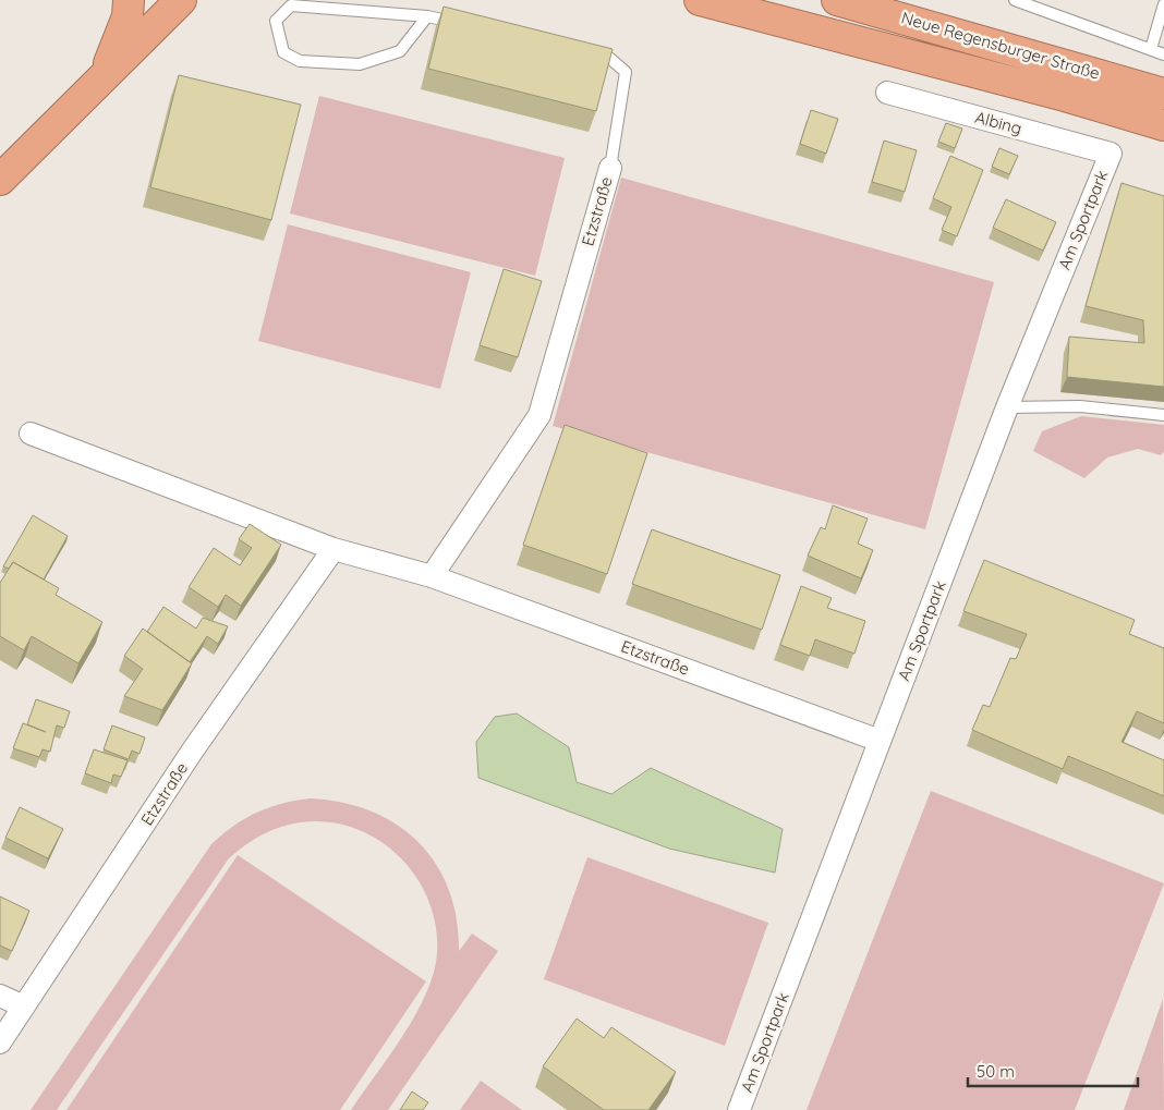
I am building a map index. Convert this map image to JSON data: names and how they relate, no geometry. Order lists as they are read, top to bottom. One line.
{"streets":{"highway":["Neue Regensburger Straße"],"street":["Albing","Etzstraße","Am Sportpark"]},"crossings":[["Albing","Am Sportpark"],["Etzstraße","Am Sportpark"]],"scale_bar":"50 m"}
